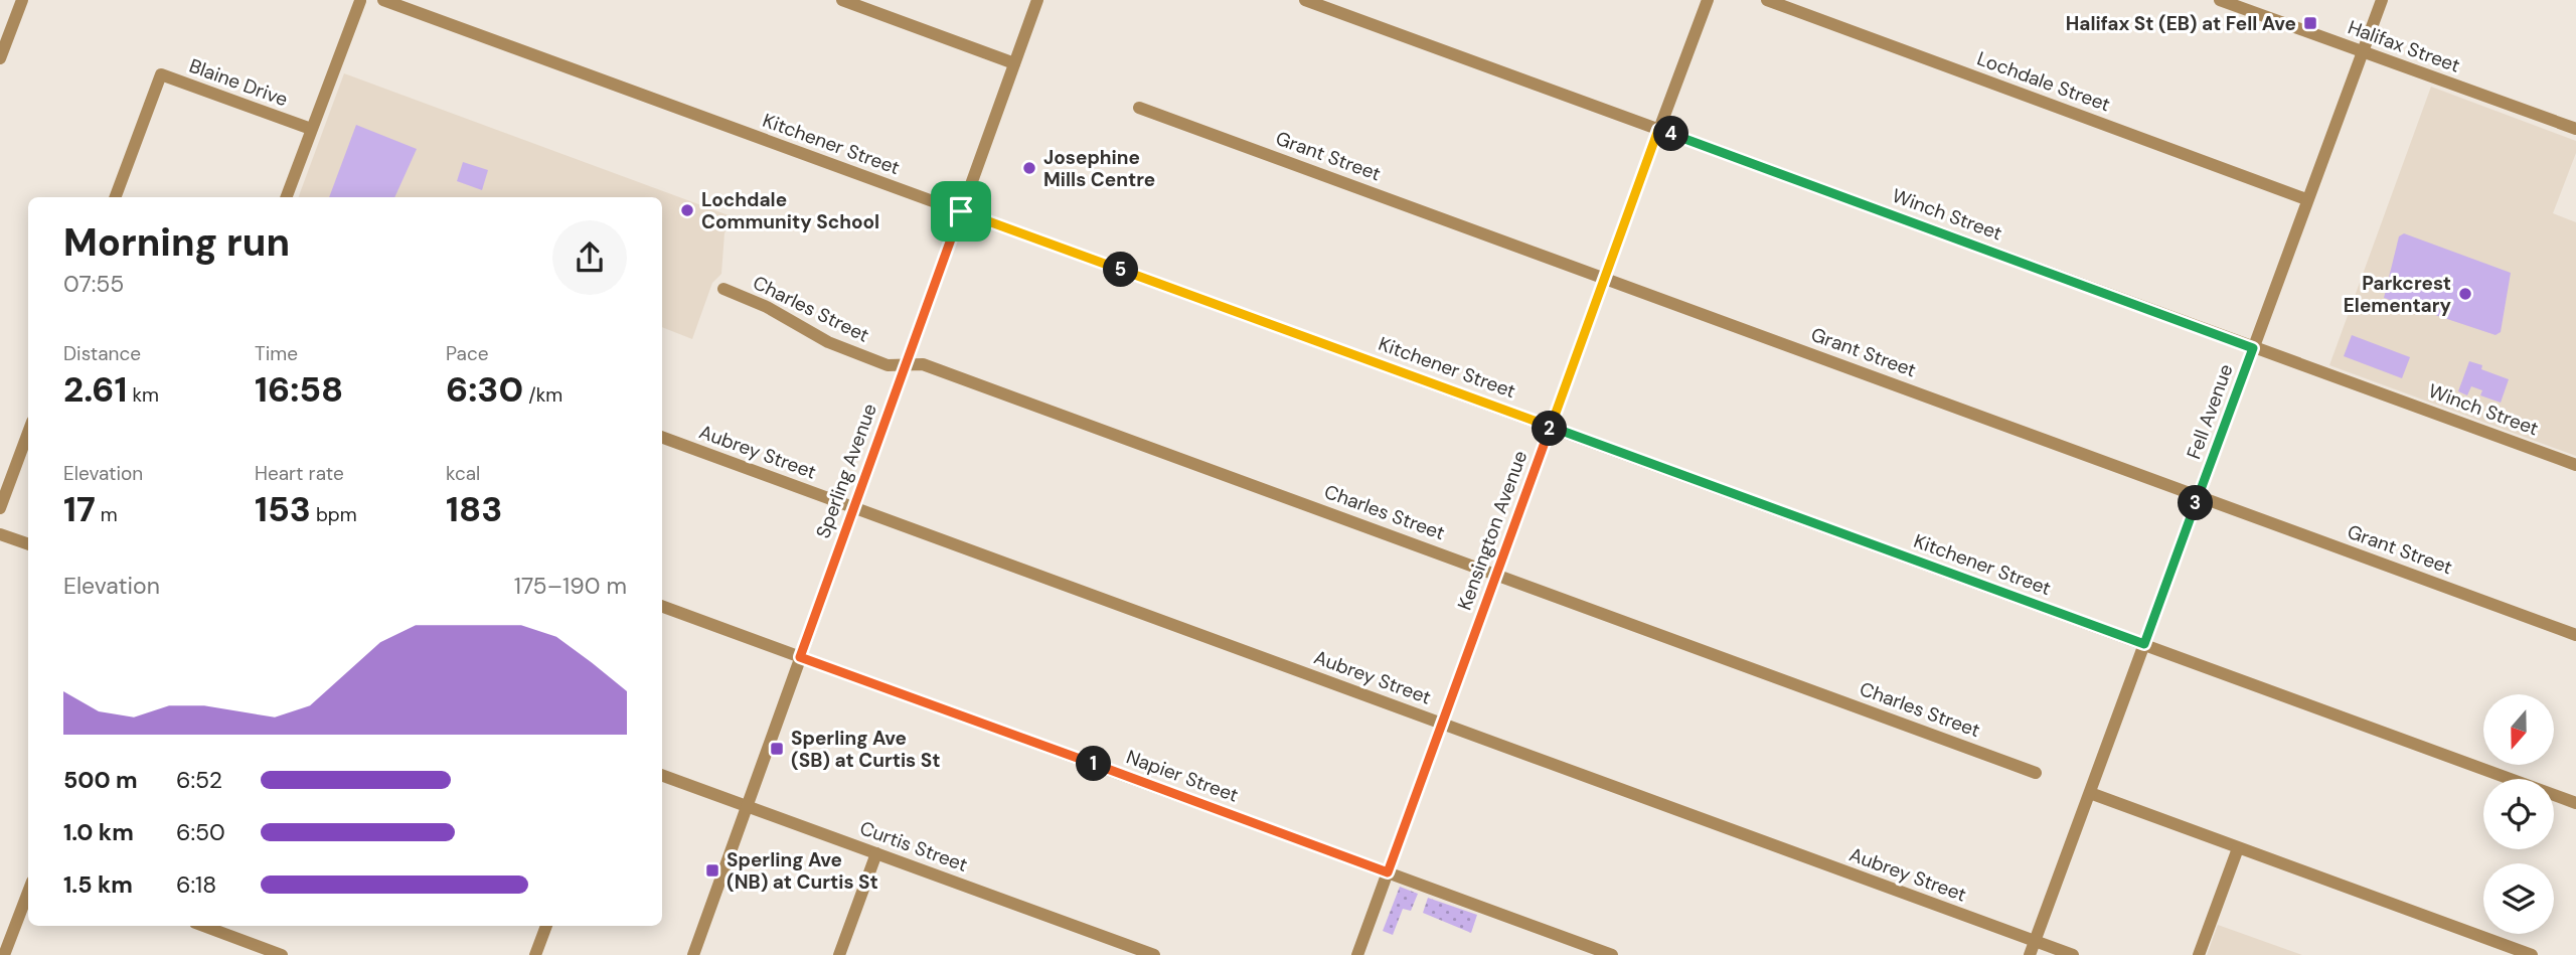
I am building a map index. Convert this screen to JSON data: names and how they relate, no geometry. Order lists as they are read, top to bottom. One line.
{"streets":{"street":["Halifax Street","Lochdale Street","Blaine Drive","Kitchener Street","Grant Street","Winch Street","Charles Street","Fell Avenue","Aubrey Street","Sperling Avenue","Kensington Avenue","Napier Street","Curtis Street"]},"crossings":[["Halifax Street","Fell Avenue"],["Lochdale Street","Fell Avenue"],["Kitchener Street","Fell Avenue"],["Kitchener Street","Sperling Avenue"],["Kitchener Street","Kensington Avenue"],["Grant Street","Fell Avenue"],["Grant Street","Kensington Avenue"],["Winch Street","Fell Avenue"],["Winch Street","Kensington Avenue"],["Charles Street","Sperling Avenue"],["Charles Street","Kensington Avenue"],["Fell Avenue","Aubrey Street"],["Aubrey Street","Sperling Avenue"],["Aubrey Street","Kensington Avenue"],["Sperling Avenue","Napier Street"],["Sperling Avenue","Curtis Street"],["Kensington Avenue","Napier Street"]],"places":{"transit":["Halifax St (EB) at Fell Ave","Sperling Ave (SB) at Curtis St","Sperling Ave (NB) at Curtis St"],"other":["Josephine Mills Centre","Lochdale Community School","Parkcrest Elementary"]},"north":"bottom","page":{"pins":["4","5","2","3","1"],"heading":["Morning run","07:55"],"stats":[["Distance","2.61 km"],["Time","16:58"],["Pace","6:30 /km"],["Elevation","17 m"],["Heart rate","153 bpm"],["kcal","183"]],"chart":["Elevation","175–190 m"],"list":[{"name":"500 m","note":"6:52"},{"name":"1.0 km","note":"6:50"},{"name":"1.5 km","note":"6:18"}]}}
